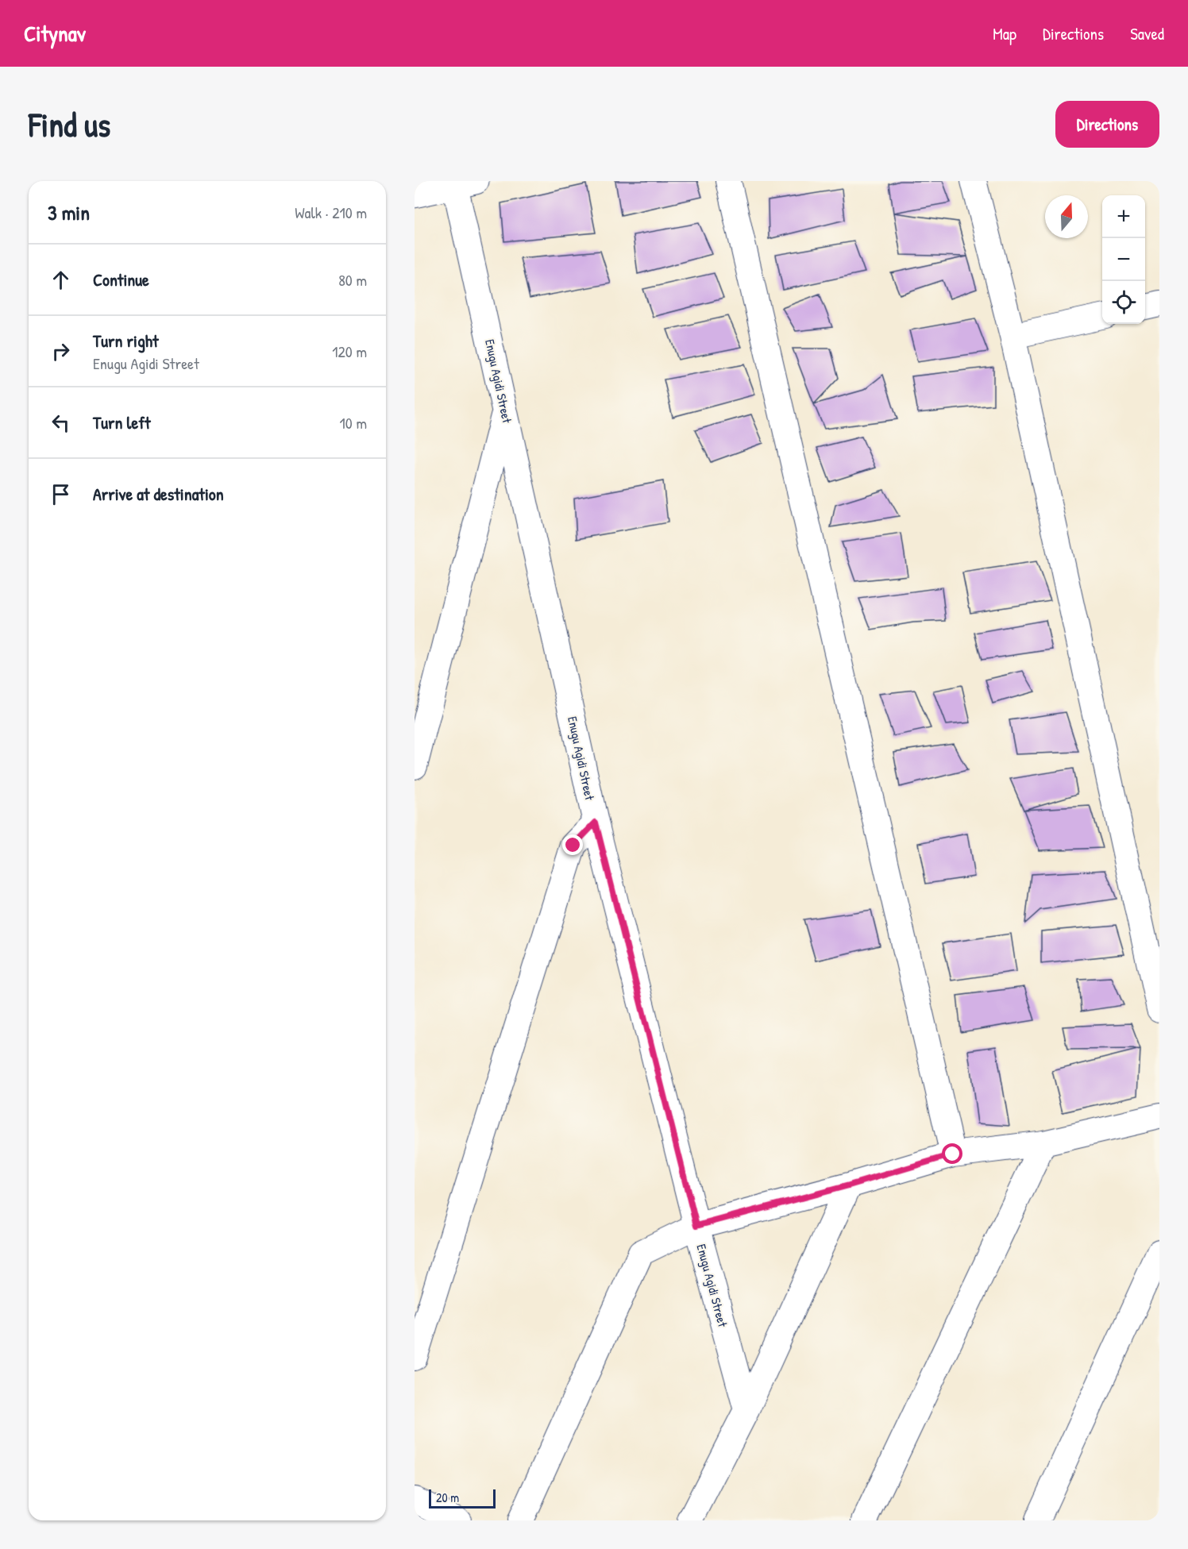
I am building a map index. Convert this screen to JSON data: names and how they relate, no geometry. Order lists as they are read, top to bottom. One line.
{"streets":{"street":["Enugu Agidi Street"]},"scale_bar":"20 m","north":"top","page":{"header":"Citynav","nav":["Map","Directions","Saved"],"buttons":"Directions","title":"Find us","heading":["3 min","Walk · 210 m"],"map_buttons":["+","−"],"list":[["Continue","80 m"],["Turn right","Enugu Agidi Street","120 m"],["Turn left","10 m"],"Arrive at destination"],"scale":"20 m"}}
